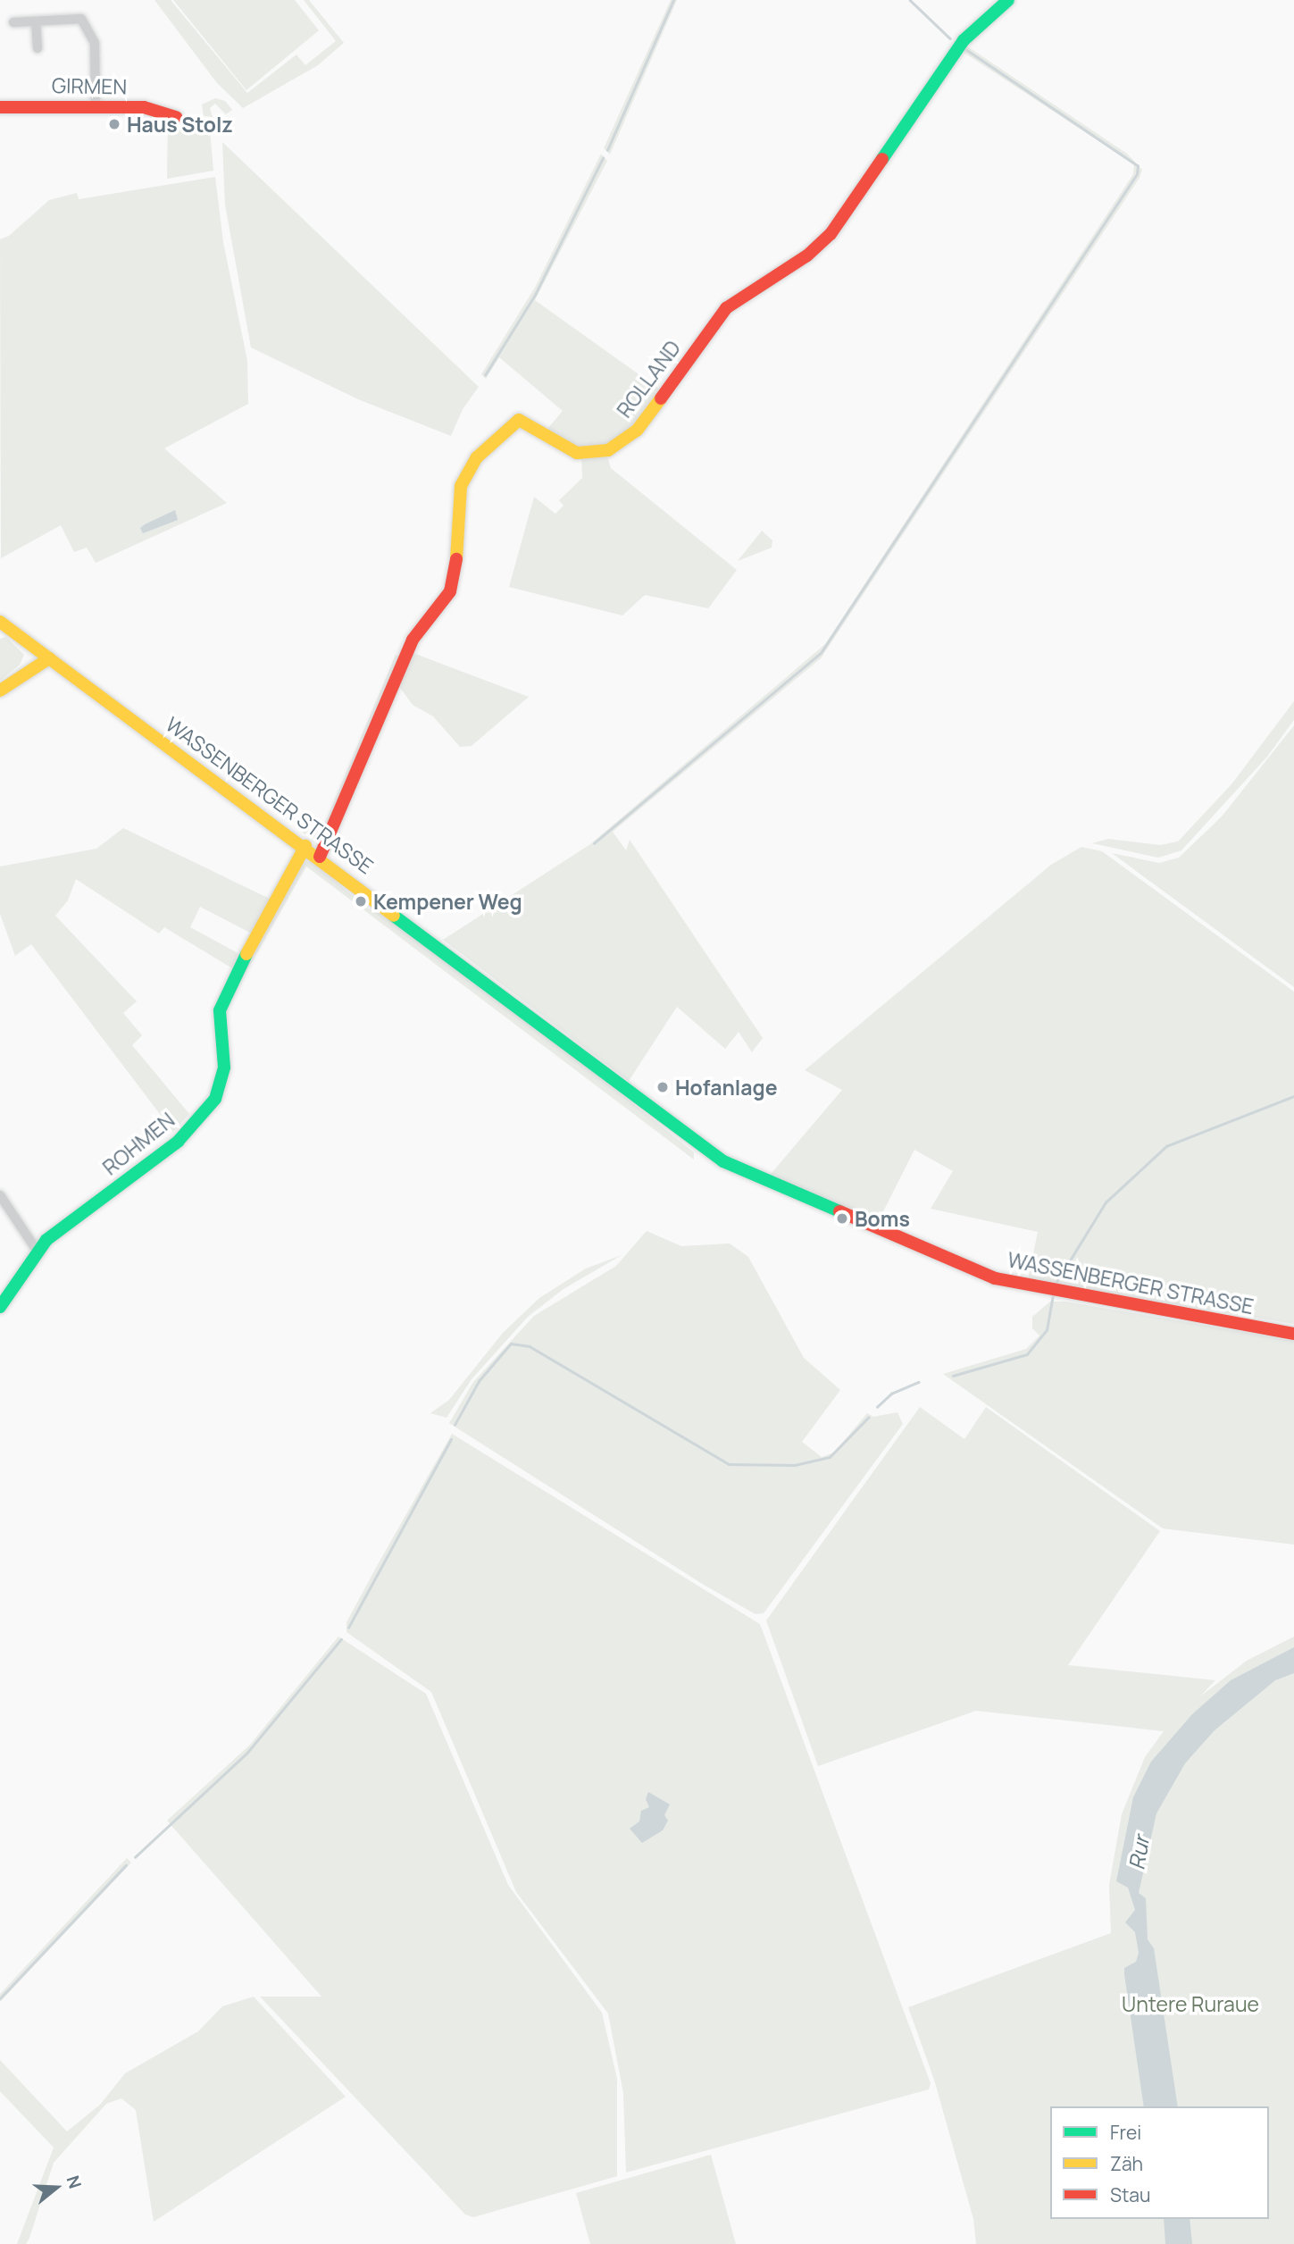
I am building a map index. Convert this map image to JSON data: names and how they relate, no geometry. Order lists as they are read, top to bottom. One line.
{"streets":{"street":["GIRMEN","ROLLAND","WASSENBERGER STRASSE","ROHMEN"]},"crossings":[["ROLLAND","WASSENBERGER STRASSE"],["WASSENBERGER STRASSE","ROHMEN"]],"water":["Rur"],"parks":["Untere Ruraue"],"places":["Haus Stolz","Kempener Weg","Hofanlage","Boms"],"legend":["Frei","Zäh","Stau"],"north":"right"}
